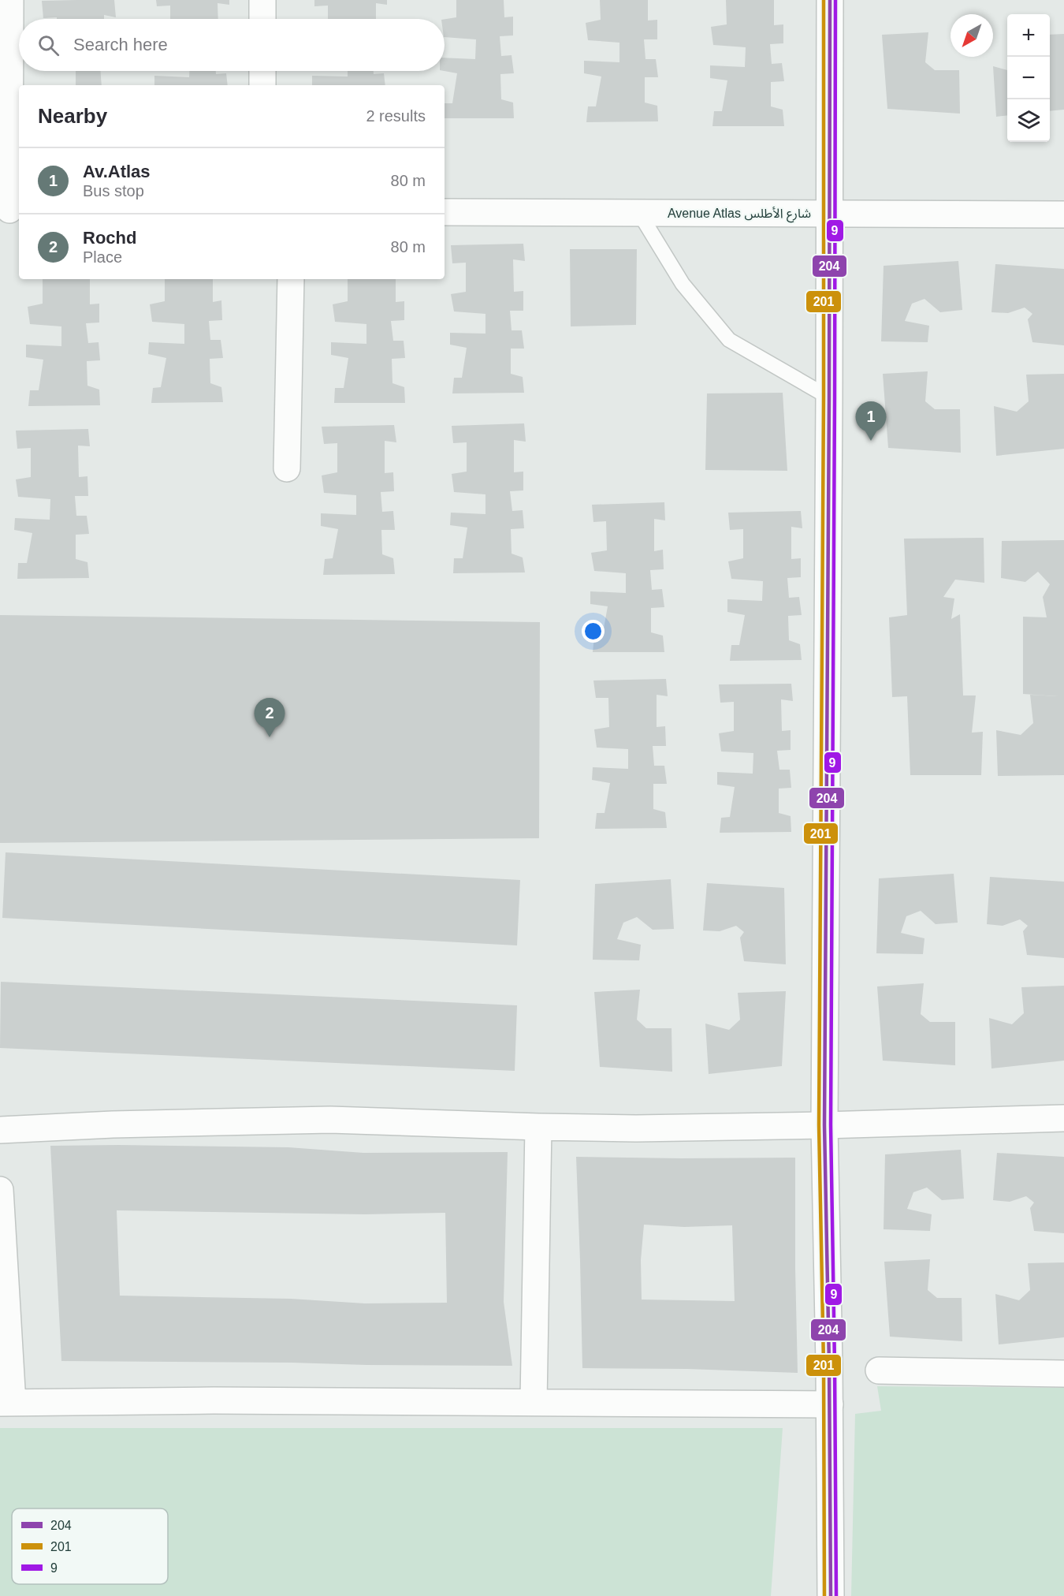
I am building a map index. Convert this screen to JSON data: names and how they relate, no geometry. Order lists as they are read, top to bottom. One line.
{"streets":{"street":["Avenue Atlas شارع الأطلس"]},"lines":["transit line 204","transit line 201","transit line 9"],"legend":["204","201","9"],"north":"bottom left","page":{"map_buttons":["+","−"],"search":"Search here","heading":["Nearby","2 results"],"list":[{"mark":"1","name":"Av.Atlas","note":"Bus stop","value":"80 m"},{"mark":"2","name":"Rochd","note":"Place","value":"80 m"}],"pins":["1","2"]}}
